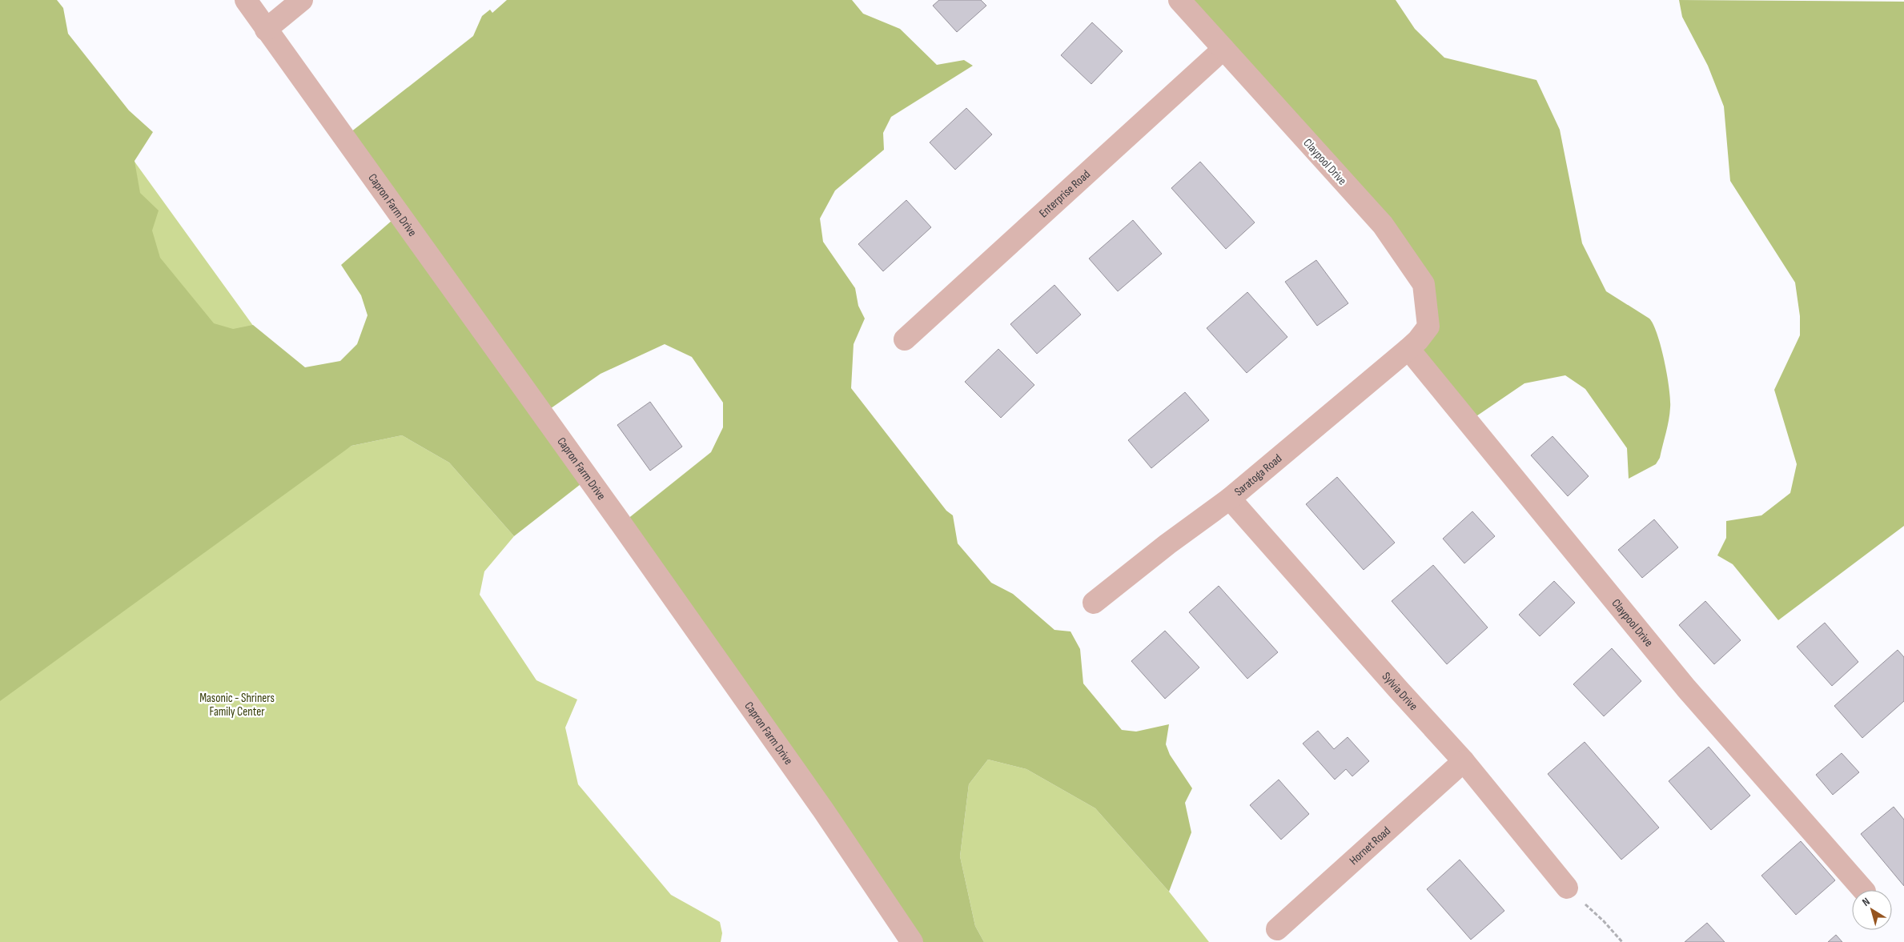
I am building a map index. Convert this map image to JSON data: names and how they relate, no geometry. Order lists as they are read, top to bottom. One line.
{"streets":{"street":["Claypool Drive","Enterprise Road","Capron Farm Drive","Saratoga Road","Sylvia Drive","Hornet Road"]},"crossings":[["Claypool Drive","Enterprise Road"],["Claypool Drive","Saratoga Road"],["Saratoga Road","Sylvia Drive"],["Sylvia Drive","Hornet Road"]],"parks":["Masonic - Shriners Family Center"],"north":"top left"}
